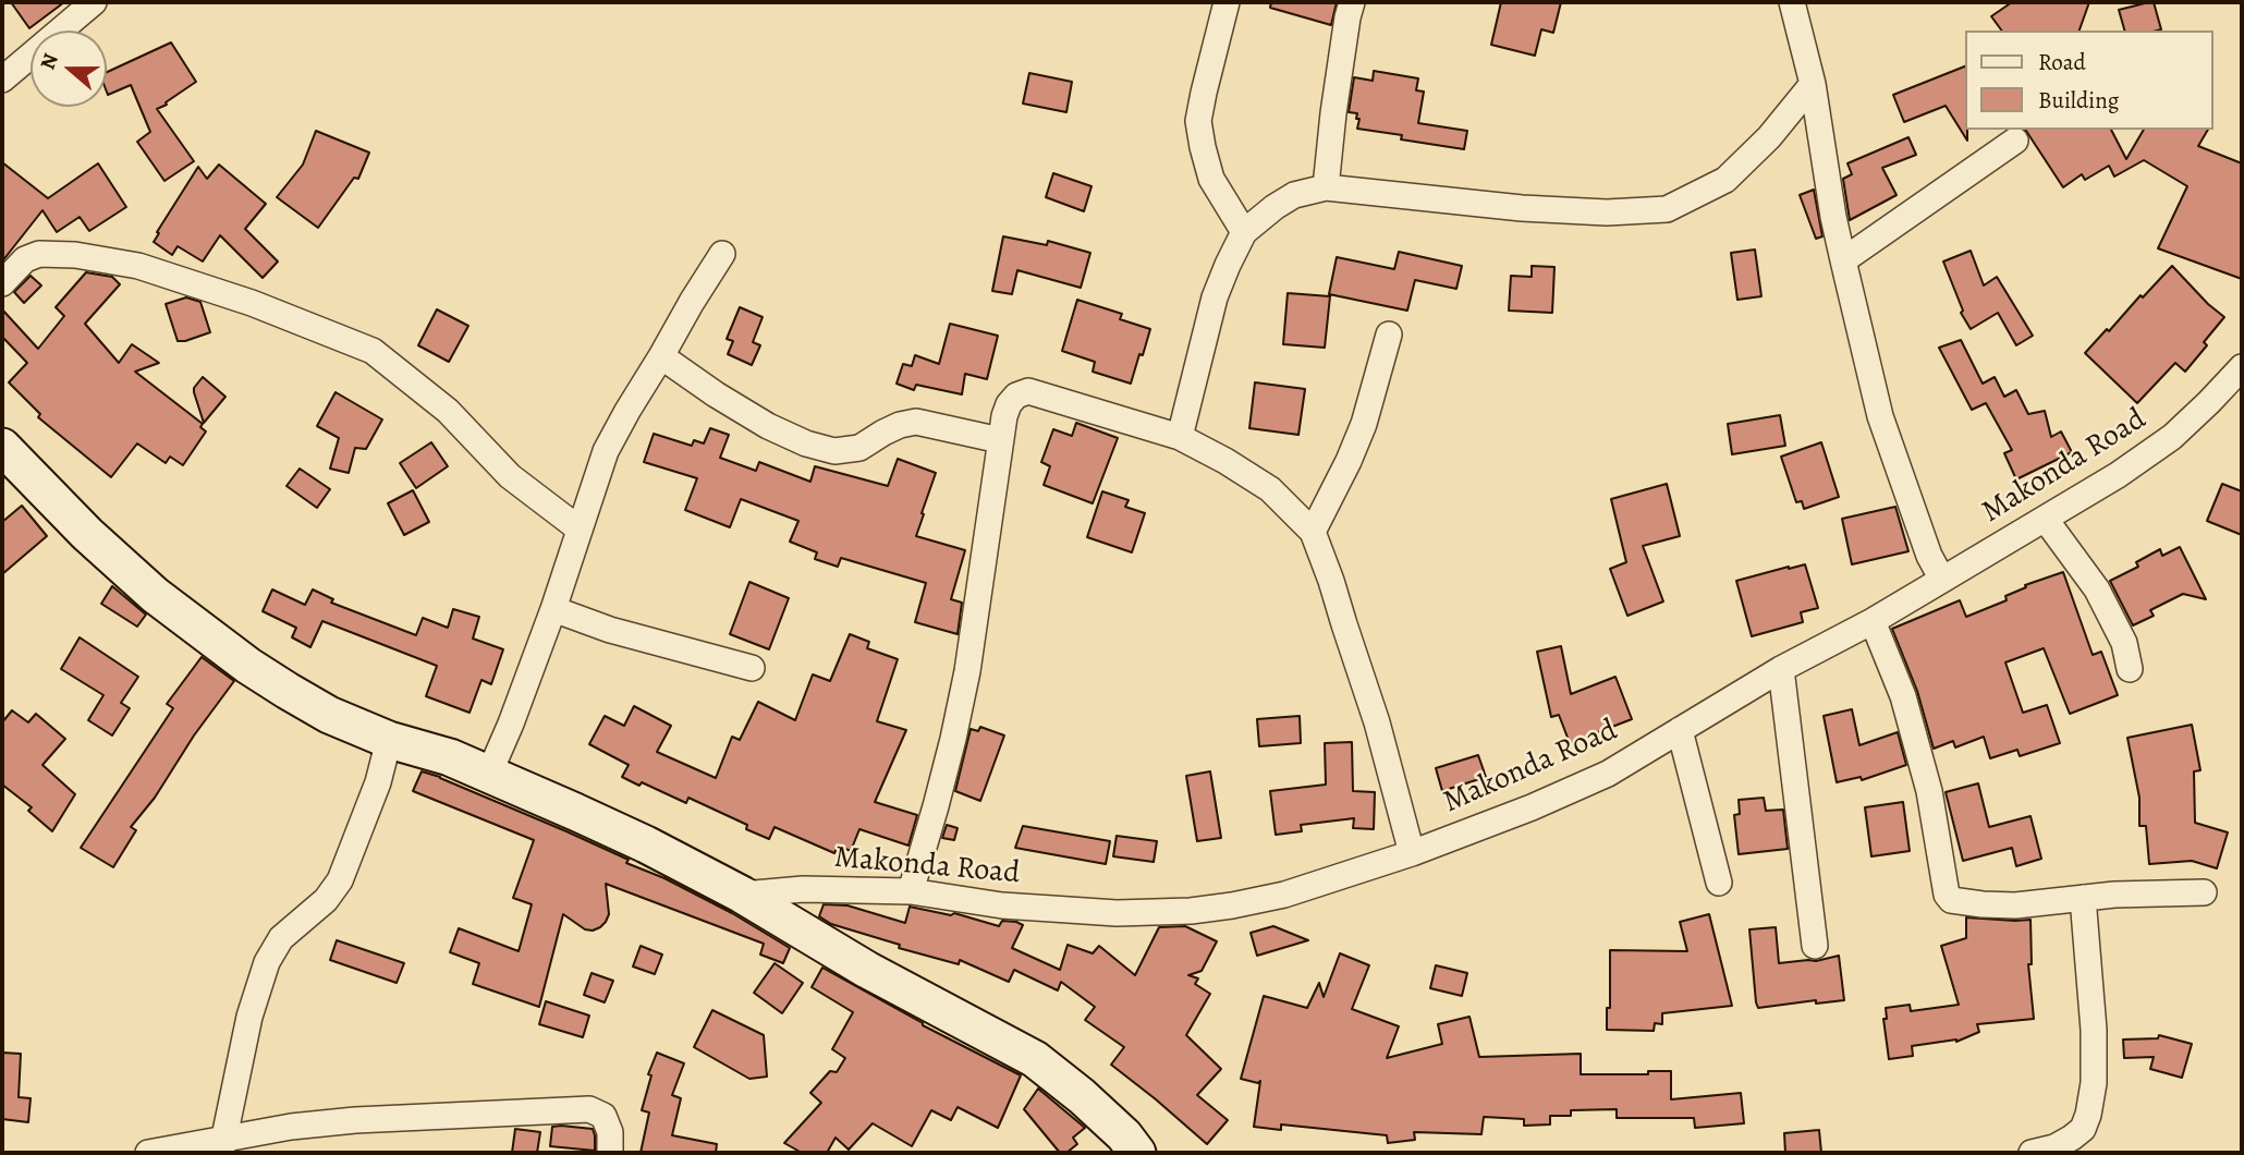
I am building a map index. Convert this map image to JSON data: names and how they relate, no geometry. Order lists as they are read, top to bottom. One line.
{"streets":{"street":["Makonda Road"]},"legend":["Road","Building"],"north":"left"}
